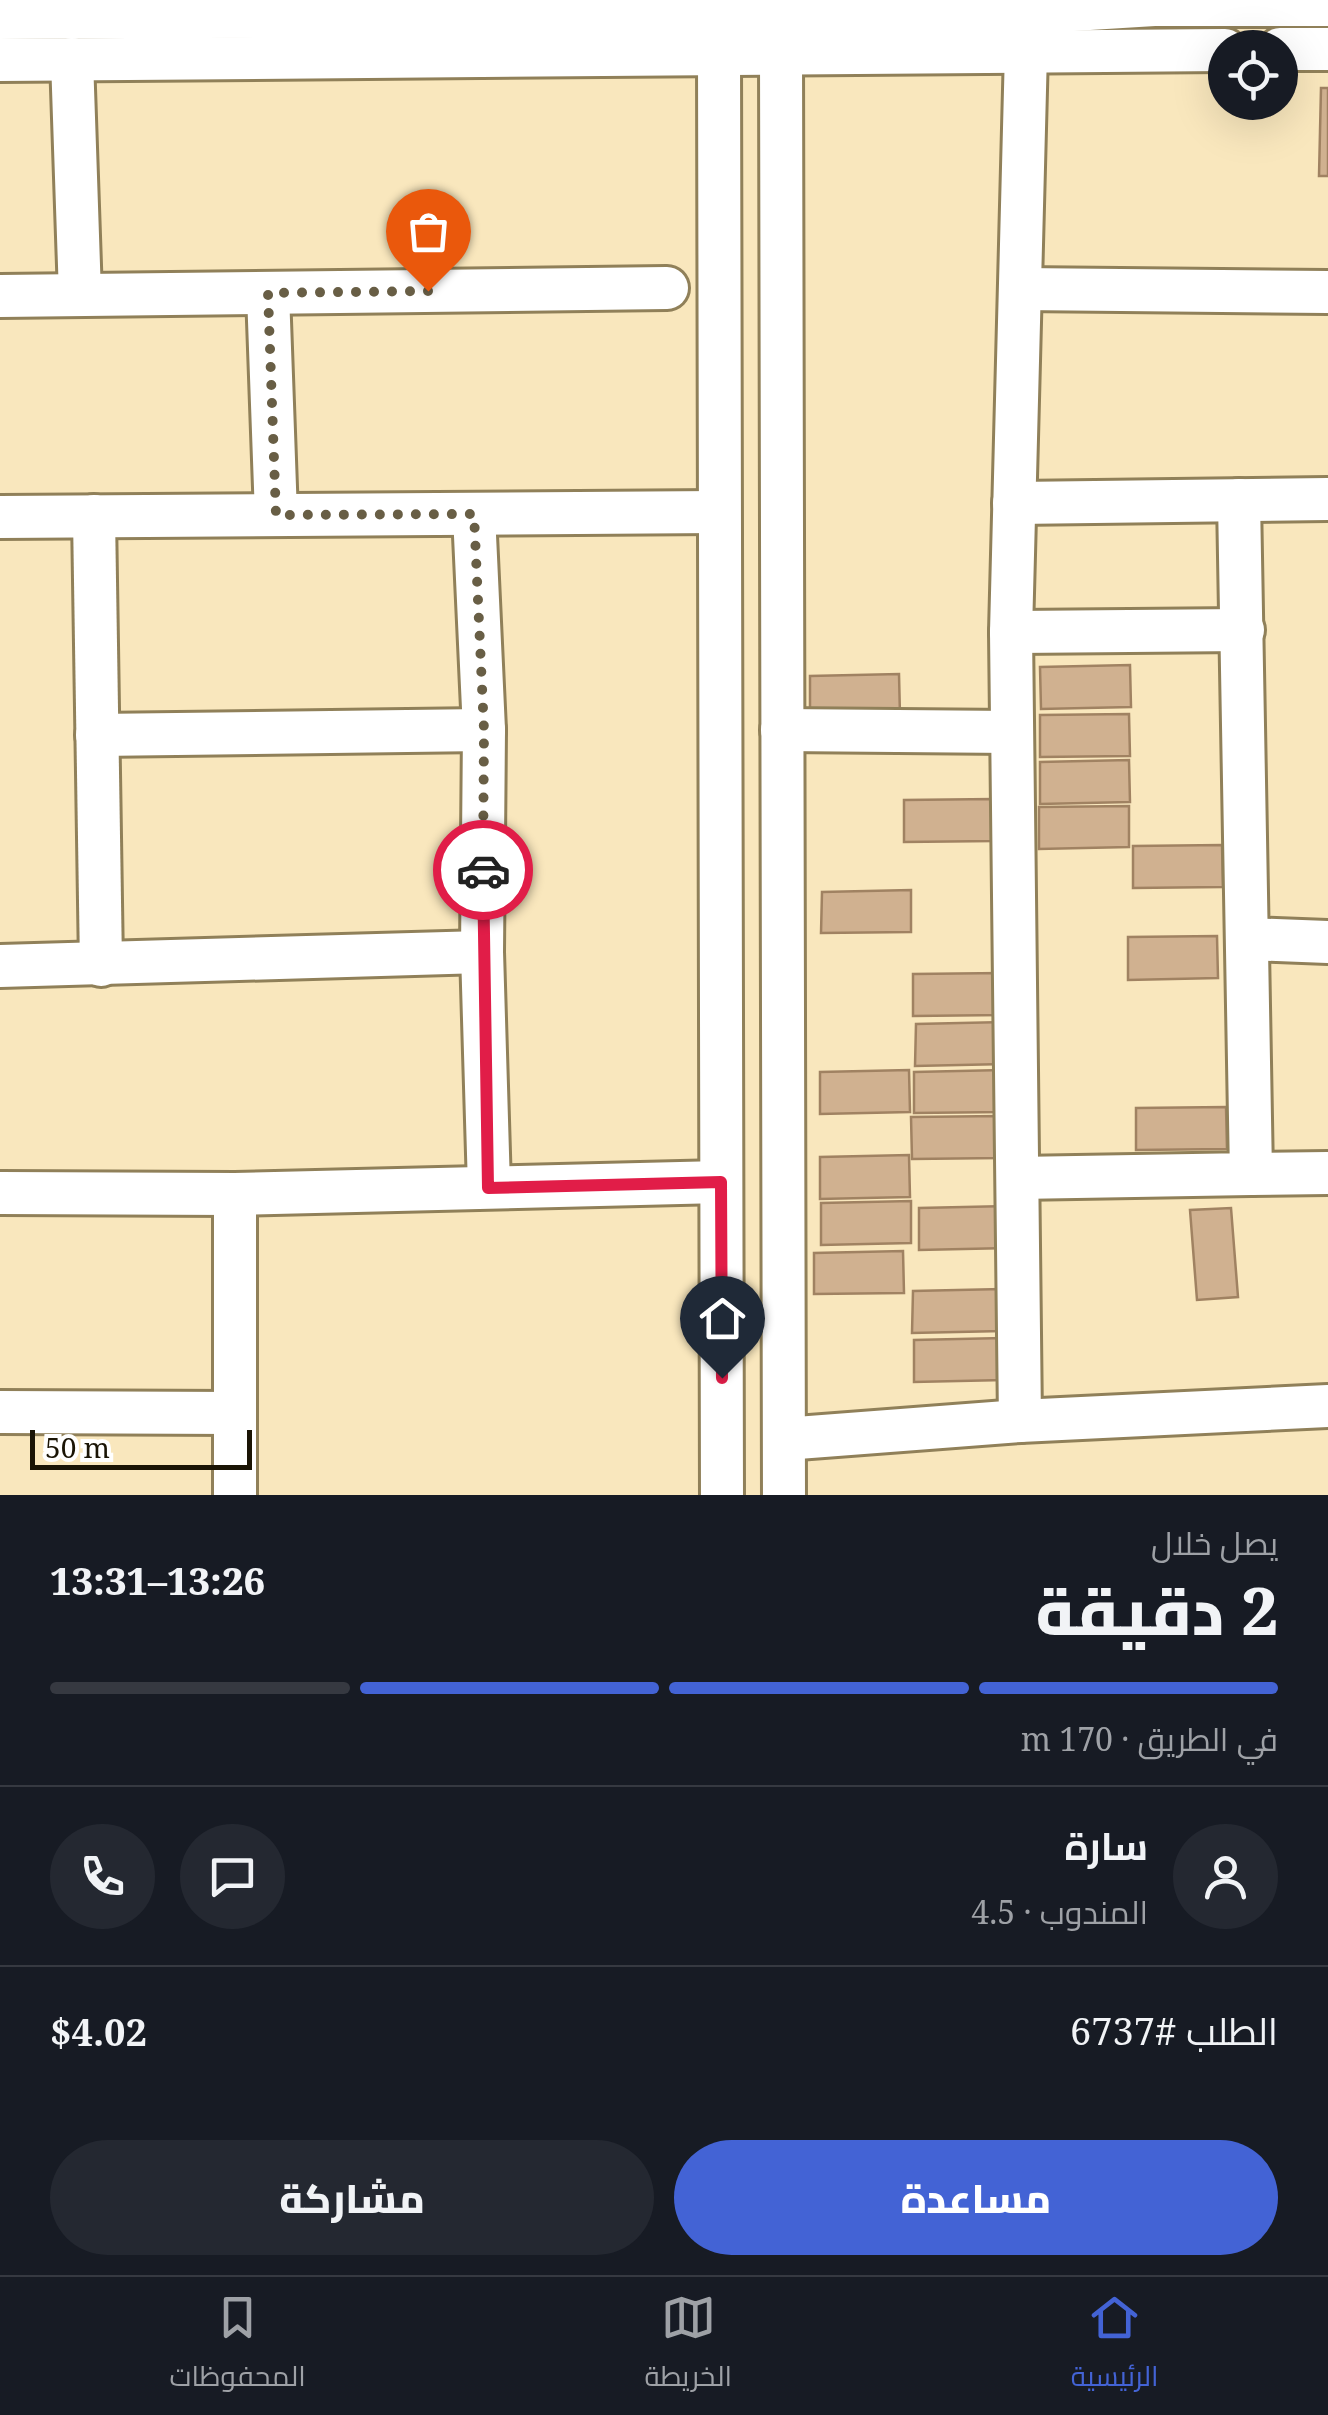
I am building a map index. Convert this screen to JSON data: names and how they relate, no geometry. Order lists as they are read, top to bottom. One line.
{"scale_bar":"50 m","page":{"scale":"50 m","heading":["2 دقيقة","يصل خلال","13:26–13:31"],"panel":["سارة","المندوب · 4.5","الطلب #6737","$4.02"],"bar":"في الطريق · 170 m","buttons":["مساعدة","مشاركة"],"tabs":["الرئيسية","الخريطة","المحفوظات"]}}
